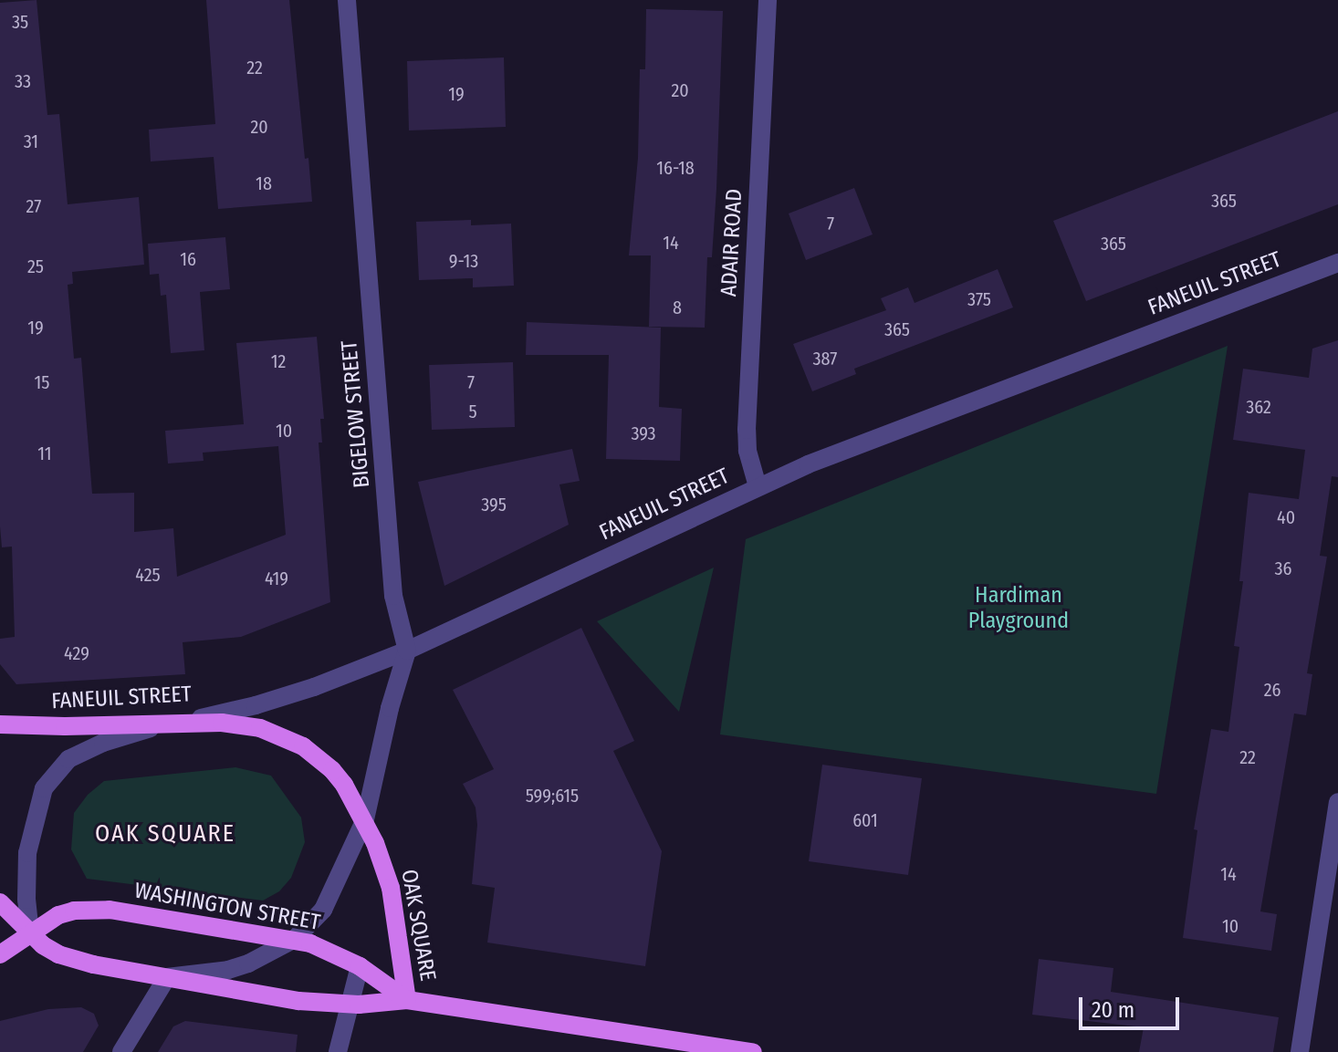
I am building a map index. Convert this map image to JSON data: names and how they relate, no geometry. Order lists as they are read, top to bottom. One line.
{"streets":{"main road":["FANEUIL STREET","WASHINGTON STREET","OAK SQUARE"],"street":["ADAIR ROAD","BIGELOW STREET"]},"crossings":[["ADAIR ROAD","FANEUIL STREET"],["FANEUIL STREET","BIGELOW STREET"],["FANEUIL STREET","OAK SQUARE"],["WASHINGTON STREET","OAK SQUARE"]],"districts":["OAK SQUARE"],"parks":["Hardiman Playground"],"house_numbers":["35","22","33","20","19","20","31","16-18","18","365","27","7","14","365","16","9-13","25","375","8","19","365","387","12","15","7","362","5","10","393","11","395","40","36","425","419","429","26","22","599;615","601","14","10"],"scale_bar":"20 m"}
